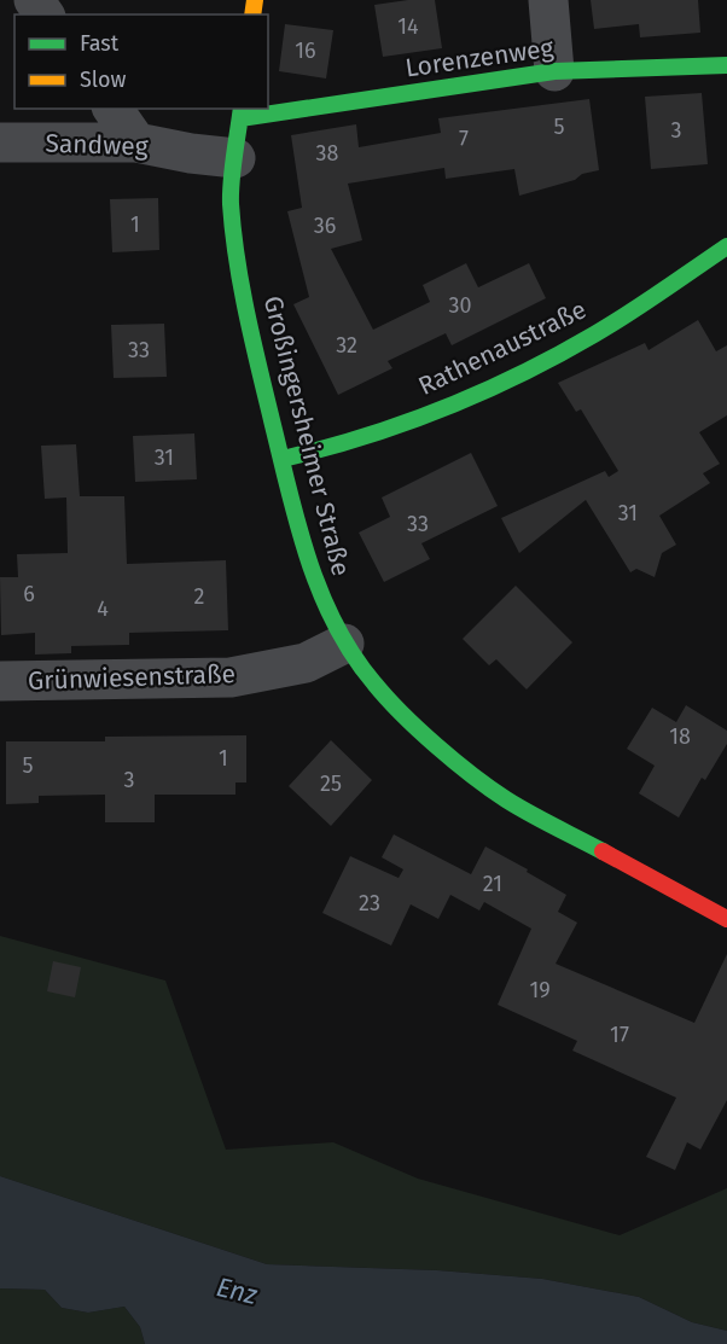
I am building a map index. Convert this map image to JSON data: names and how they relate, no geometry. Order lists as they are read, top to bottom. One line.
{"streets":{"main road":["Lorenzenweg","Rathenaustraße","Großingersheimer Straße"],"street":["Sandweg","Grünwiesenstraße"]},"crossings":[["Lorenzenweg","Großingersheimer Straße"],["Sandweg","Großingersheimer Straße"],["Rathenaustraße","Großingersheimer Straße"],["Großingersheimer Straße","Grünwiesenstraße"]],"water":["Enz"],"house_numbers":["14","16","5","3","7","38","1","36","30","32","33","31","31","33","6","2","4","18","1","5","3","25","21","23","19","17"],"legend":["Fast","Slow"]}
